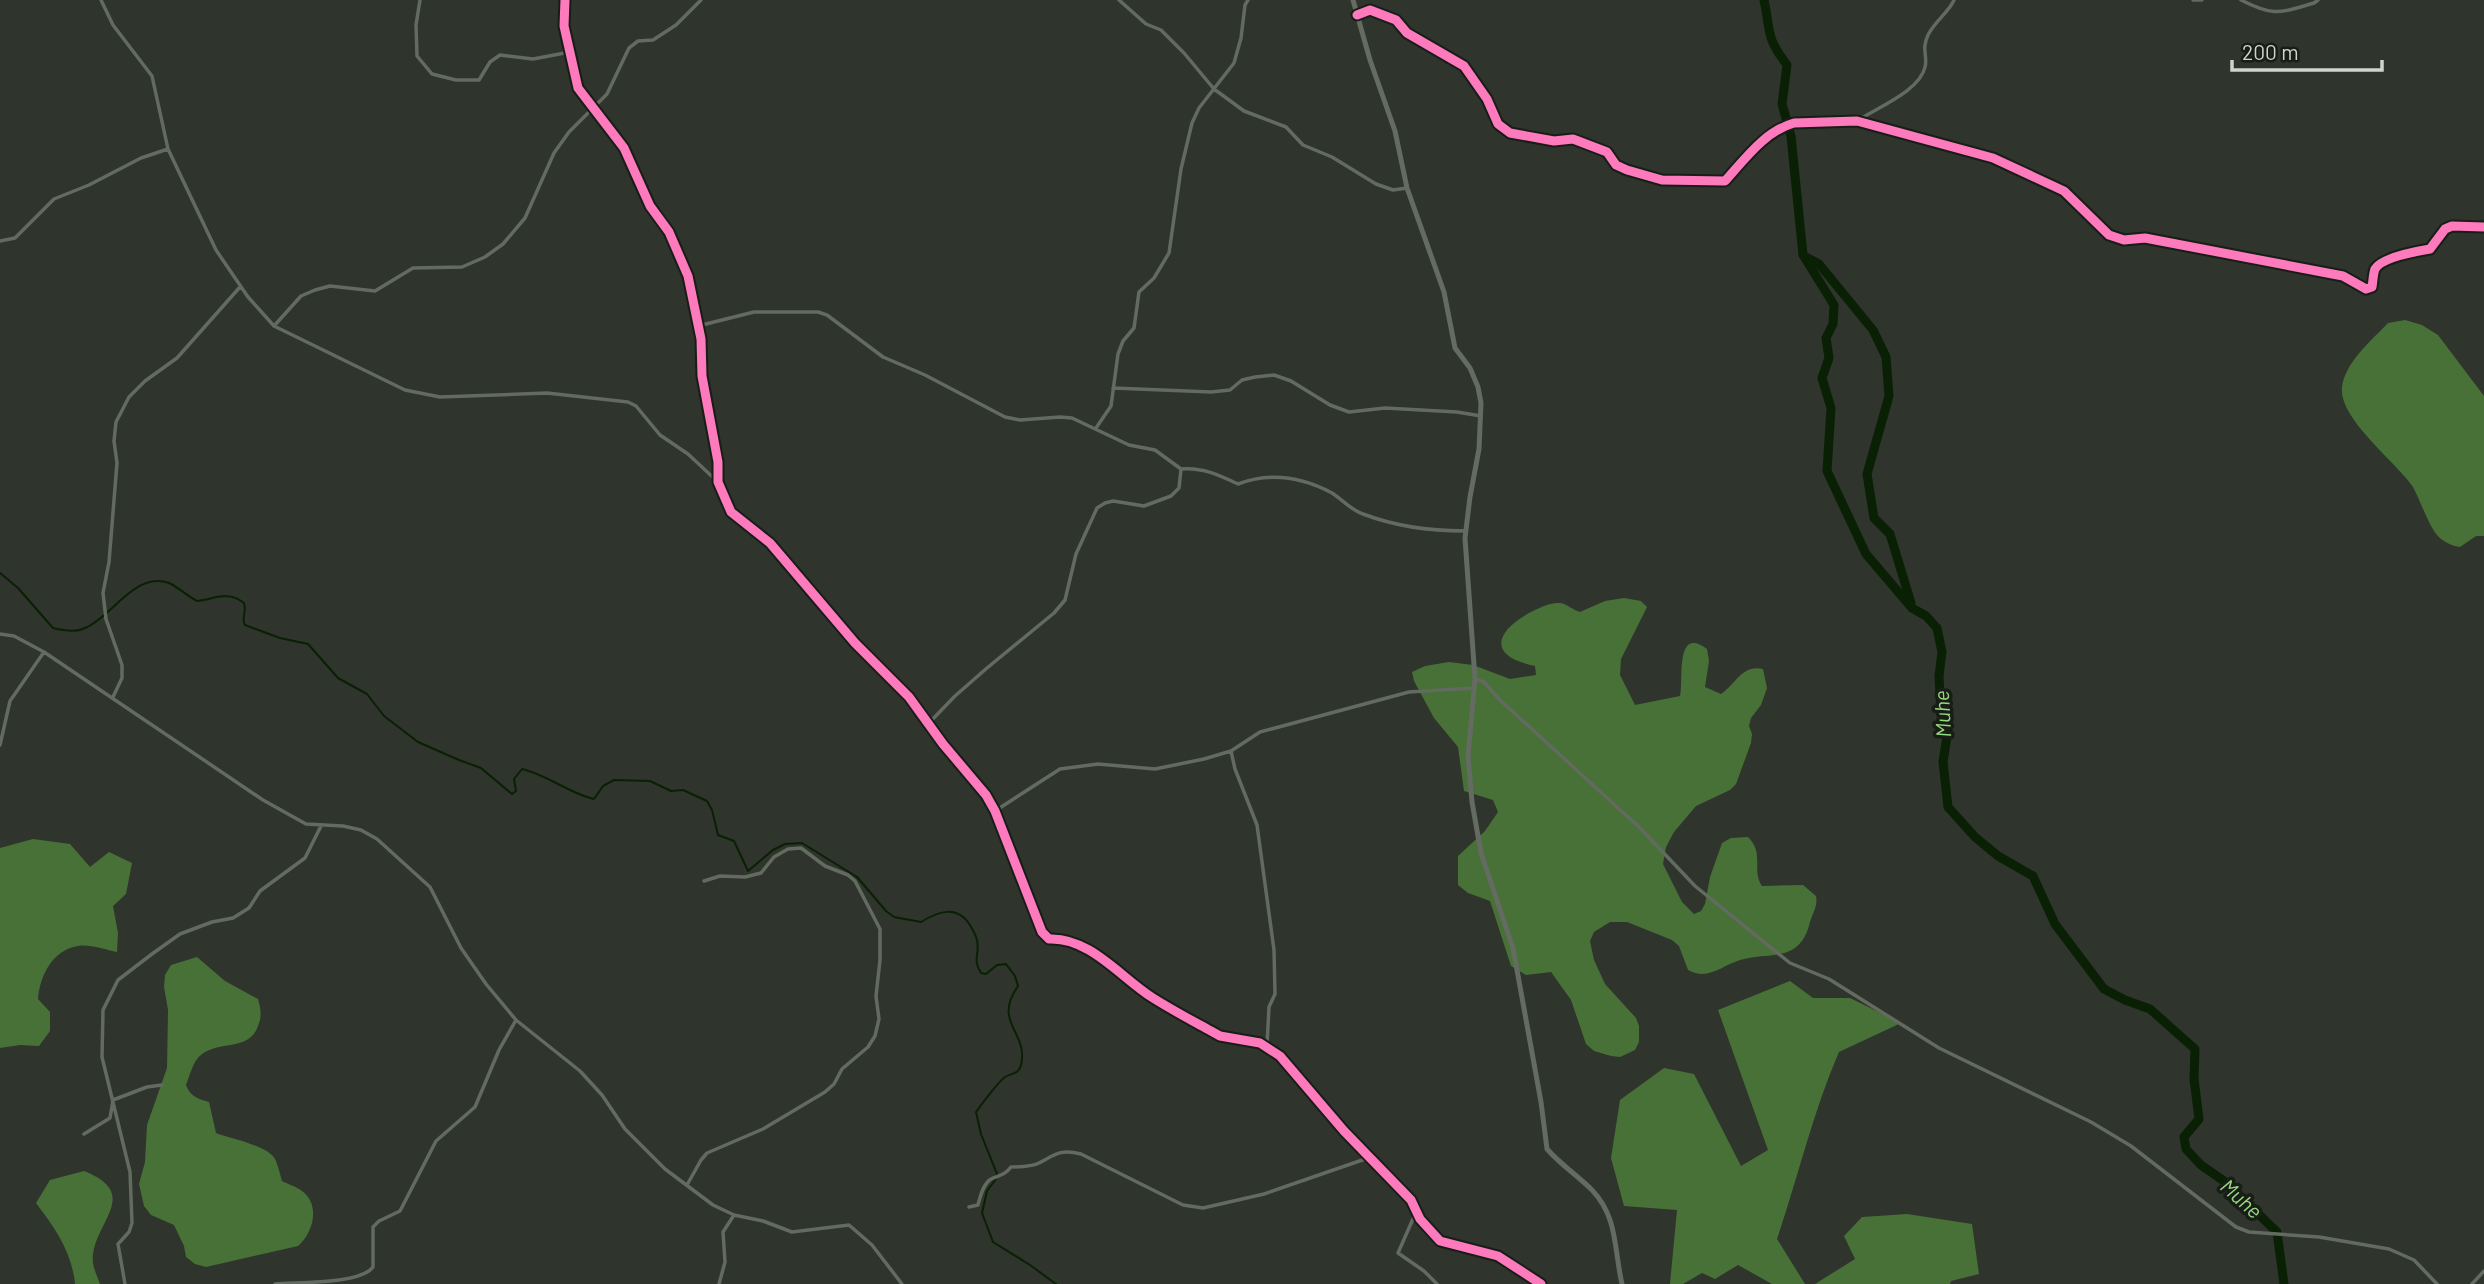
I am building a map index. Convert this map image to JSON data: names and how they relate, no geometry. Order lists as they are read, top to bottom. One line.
{"water":["Muhe"],"scale_bar":"200 m"}
